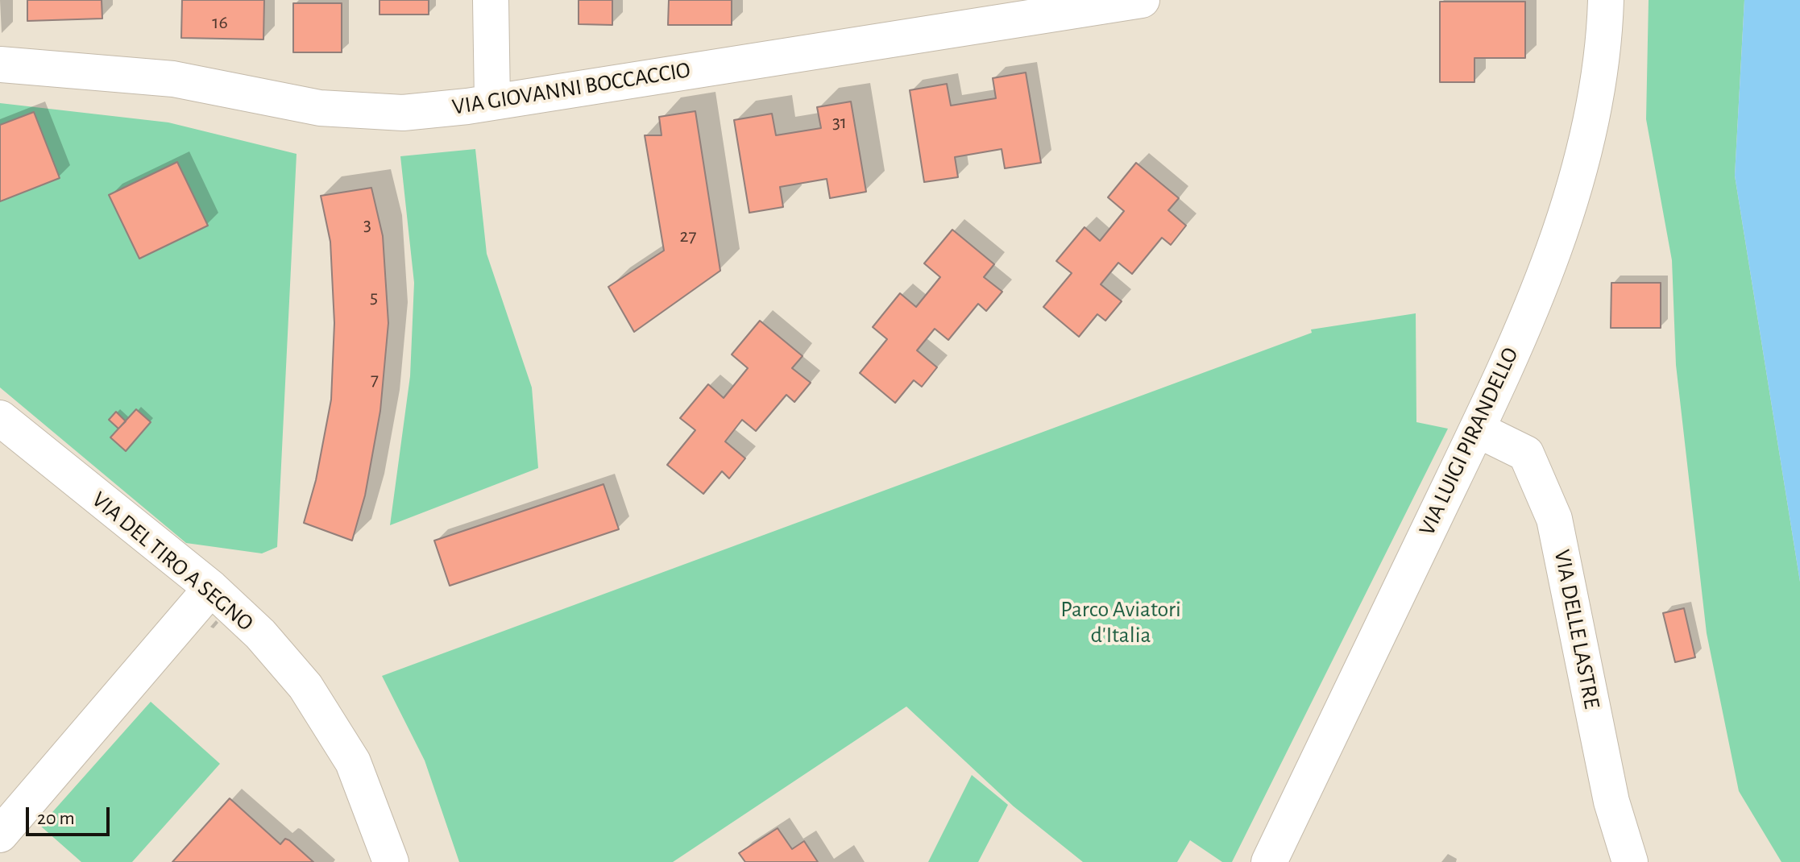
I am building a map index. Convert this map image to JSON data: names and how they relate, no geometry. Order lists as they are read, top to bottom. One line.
{"streets":{"street":["VIA GIOVANNI BOCCACCIO","VIA LUIGI PIRANDELLO","VIA DEL TIRO A SEGNO","VIA DELLE LASTRE"]},"crossings":[["VIA LUIGI PIRANDELLO","VIA DELLE LASTRE"]],"parks":["Parco Aviatori d'Italia"],"house_numbers":["16","31","3","27","5","7"],"scale_bar":"20 m"}
